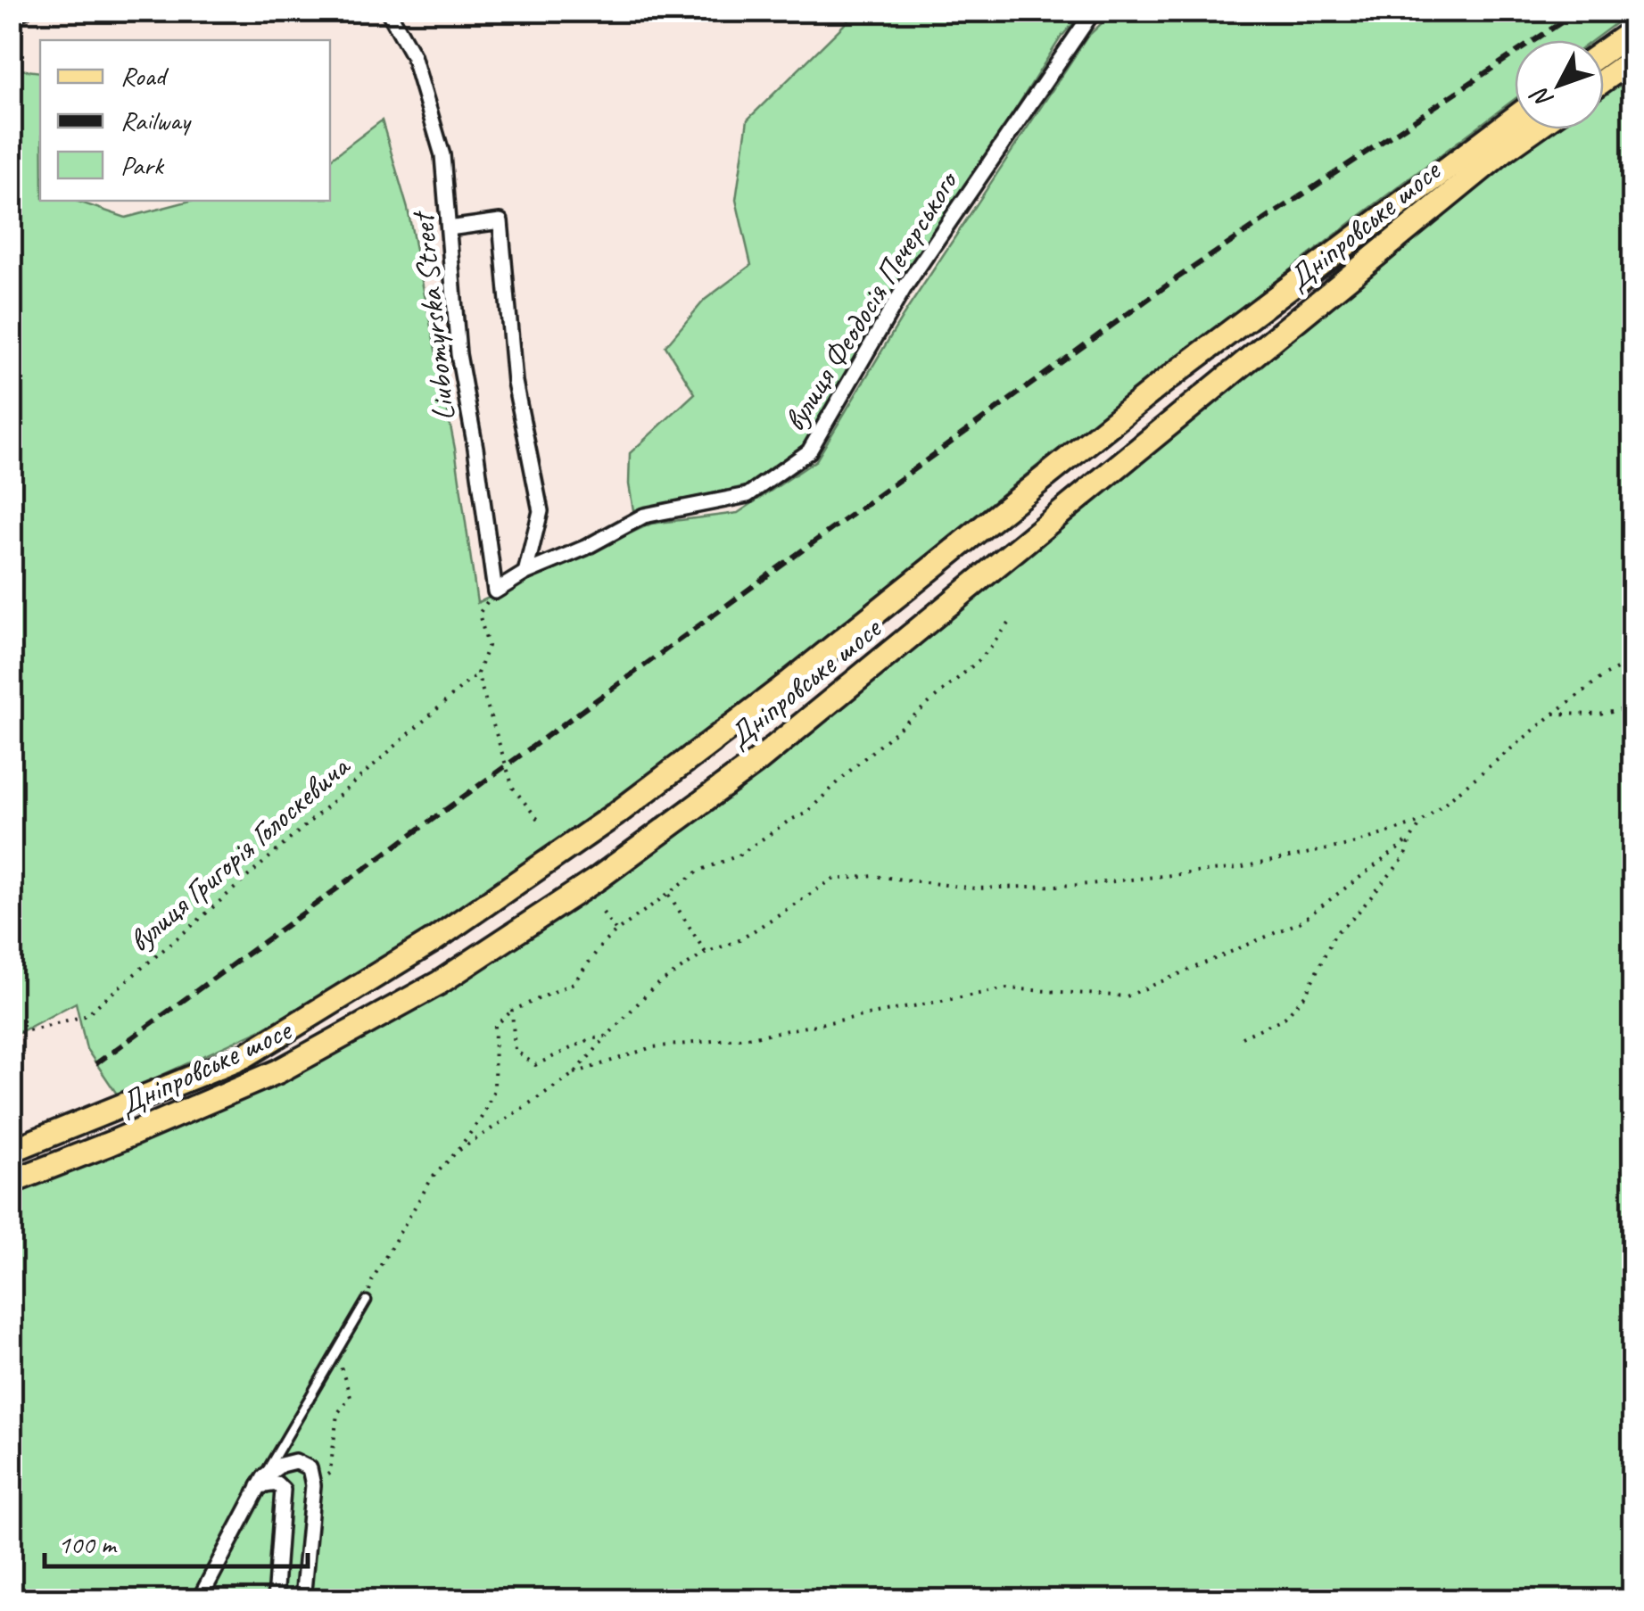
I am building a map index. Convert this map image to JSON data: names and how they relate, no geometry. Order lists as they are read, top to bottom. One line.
{"streets":{"main road":["Дніпровське шосе"],"street":["вулиця Феодосія Печерського","Liubomyrska Street"],"path":["вулиця Григорія Голоскевича"]},"legend":["Road","Railway","Park"],"scale_bar":"100 m","north":"bottom left"}
